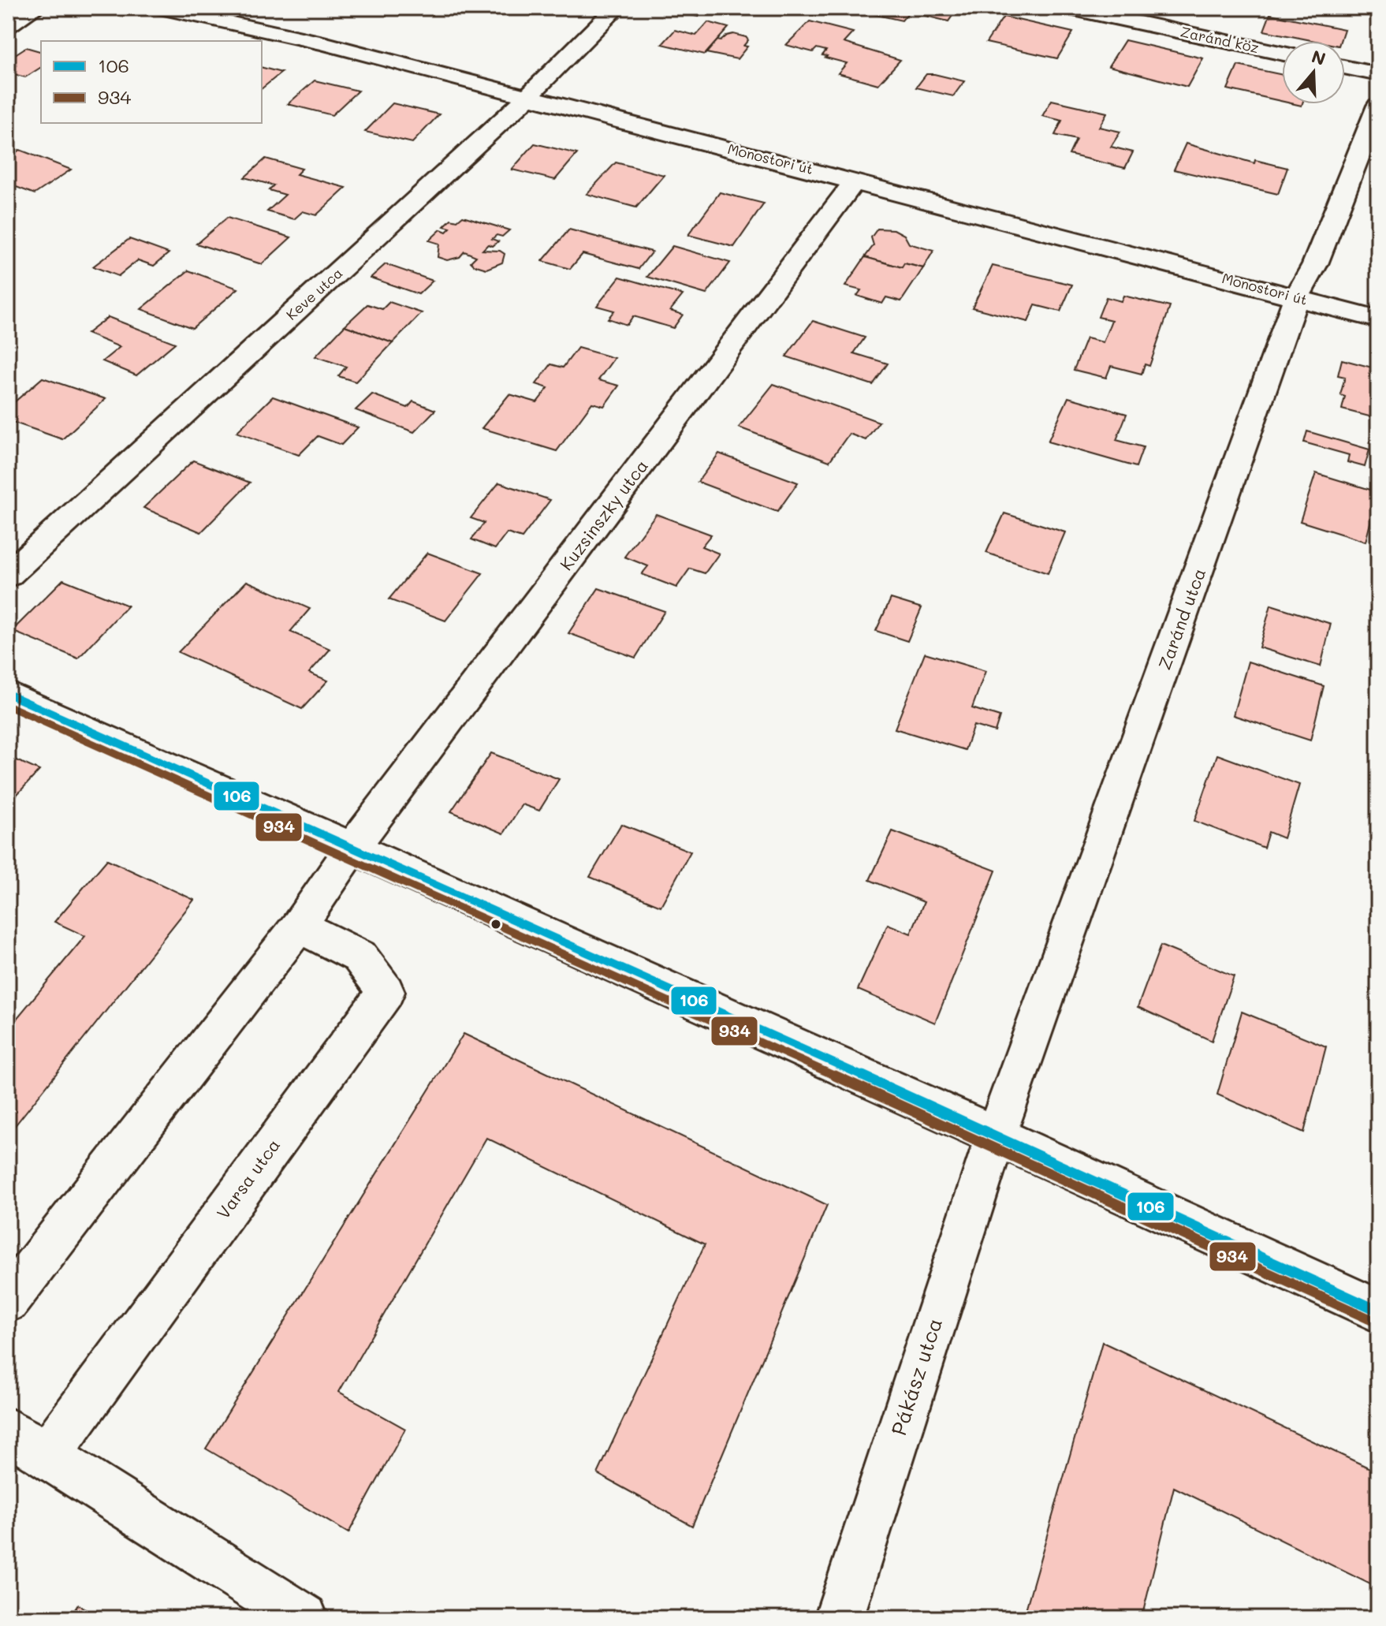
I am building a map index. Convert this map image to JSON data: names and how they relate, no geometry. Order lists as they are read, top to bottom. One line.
{"streets":{"street":["Zaránd köz","Monostori út","Keve utca","Kuzsinszky utca","Zaránd utca","Varsa utca","Pákász utca"]},"crossings":[["Monostori út","Keve utca"],["Monostori út","Kuzsinszky utca"],["Monostori út","Zaránd utca"],["Zaránd utca","Pákász utca"]],"lines":["transit line 106","transit line 934"],"legend":["106","934"],"north":"top"}
